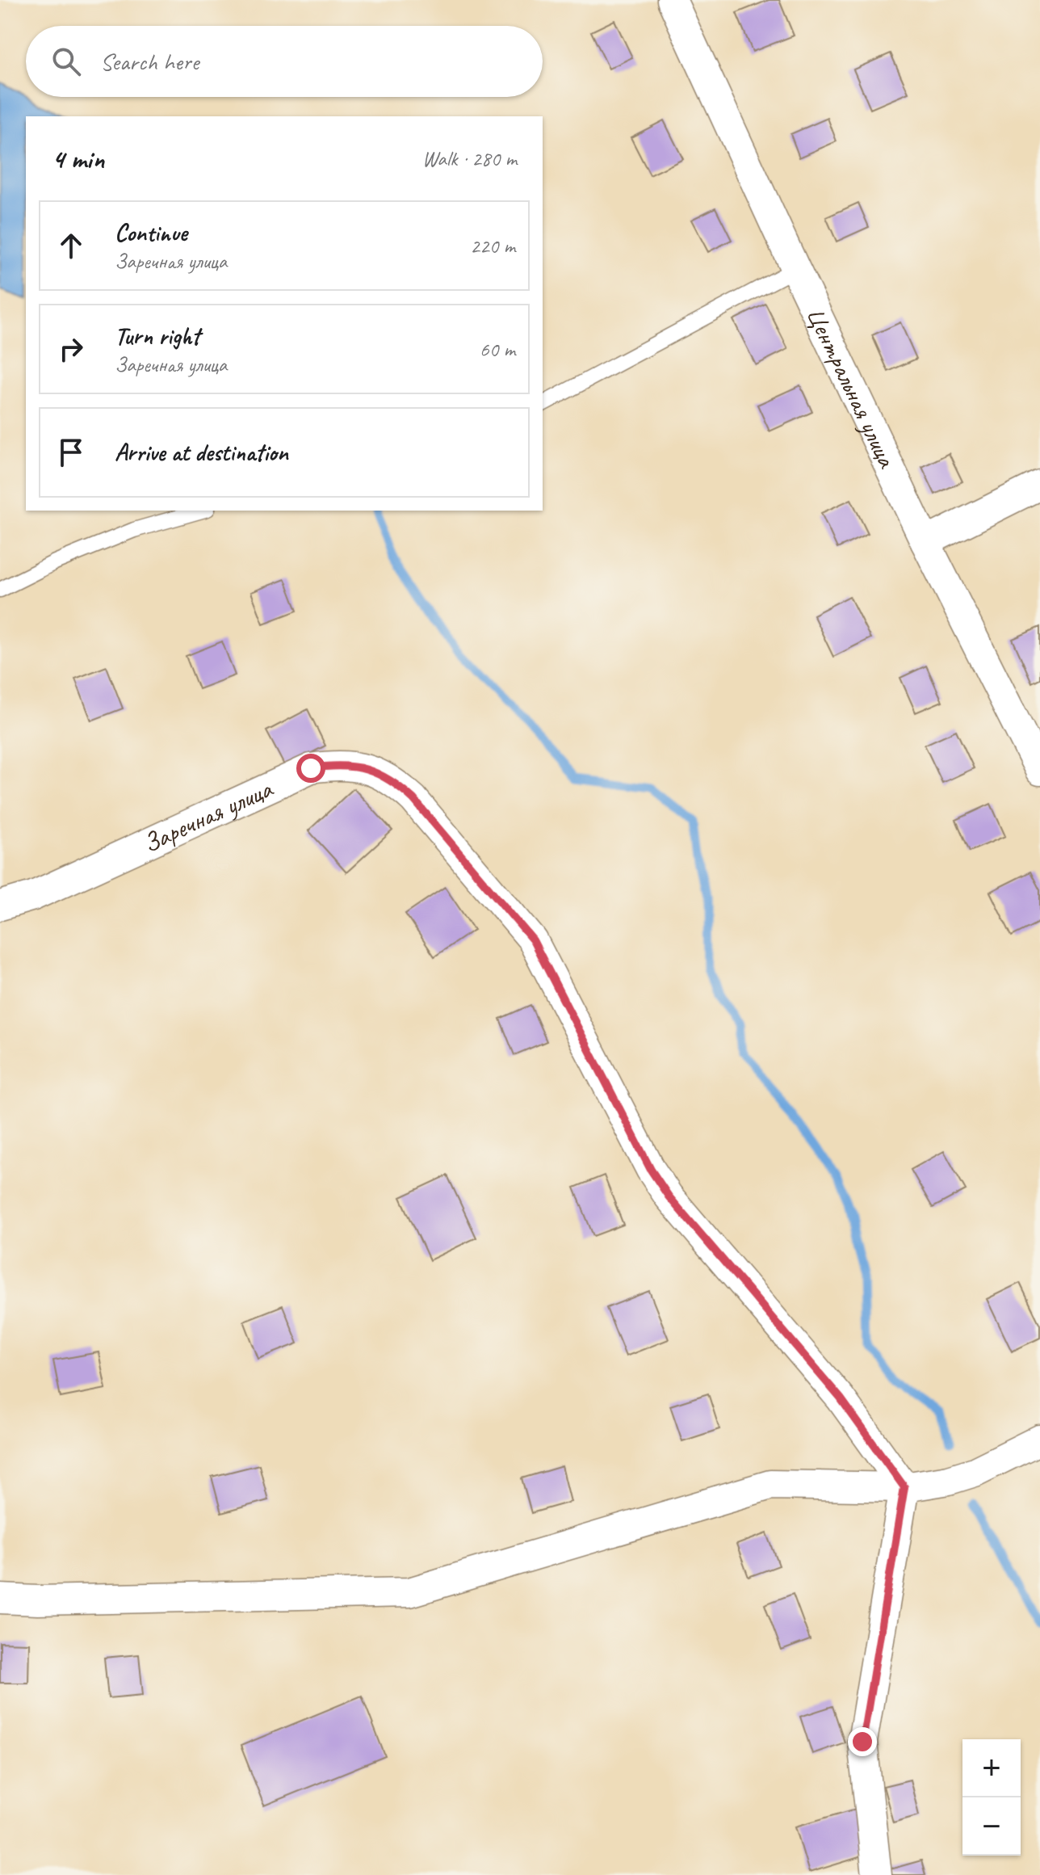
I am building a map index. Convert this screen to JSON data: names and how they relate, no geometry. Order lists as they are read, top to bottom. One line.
{"streets":{"street":["Центральная улица","Заречная улица"]},"page":{"search":"Search here","heading":["4 min","Walk · 280 m"],"list":[["Continue","Заречная улица","220 m"],["Turn right","Заречная улица","60 m"],"Arrive at destination"],"map_buttons":["+","−"]}}
